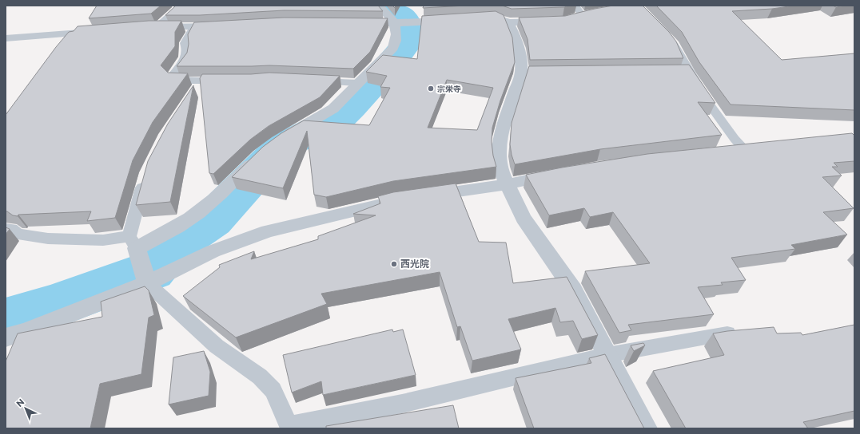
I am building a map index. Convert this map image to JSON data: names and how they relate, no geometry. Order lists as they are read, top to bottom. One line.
{"places":["宗栄寺","西光院"],"north":"top left"}
